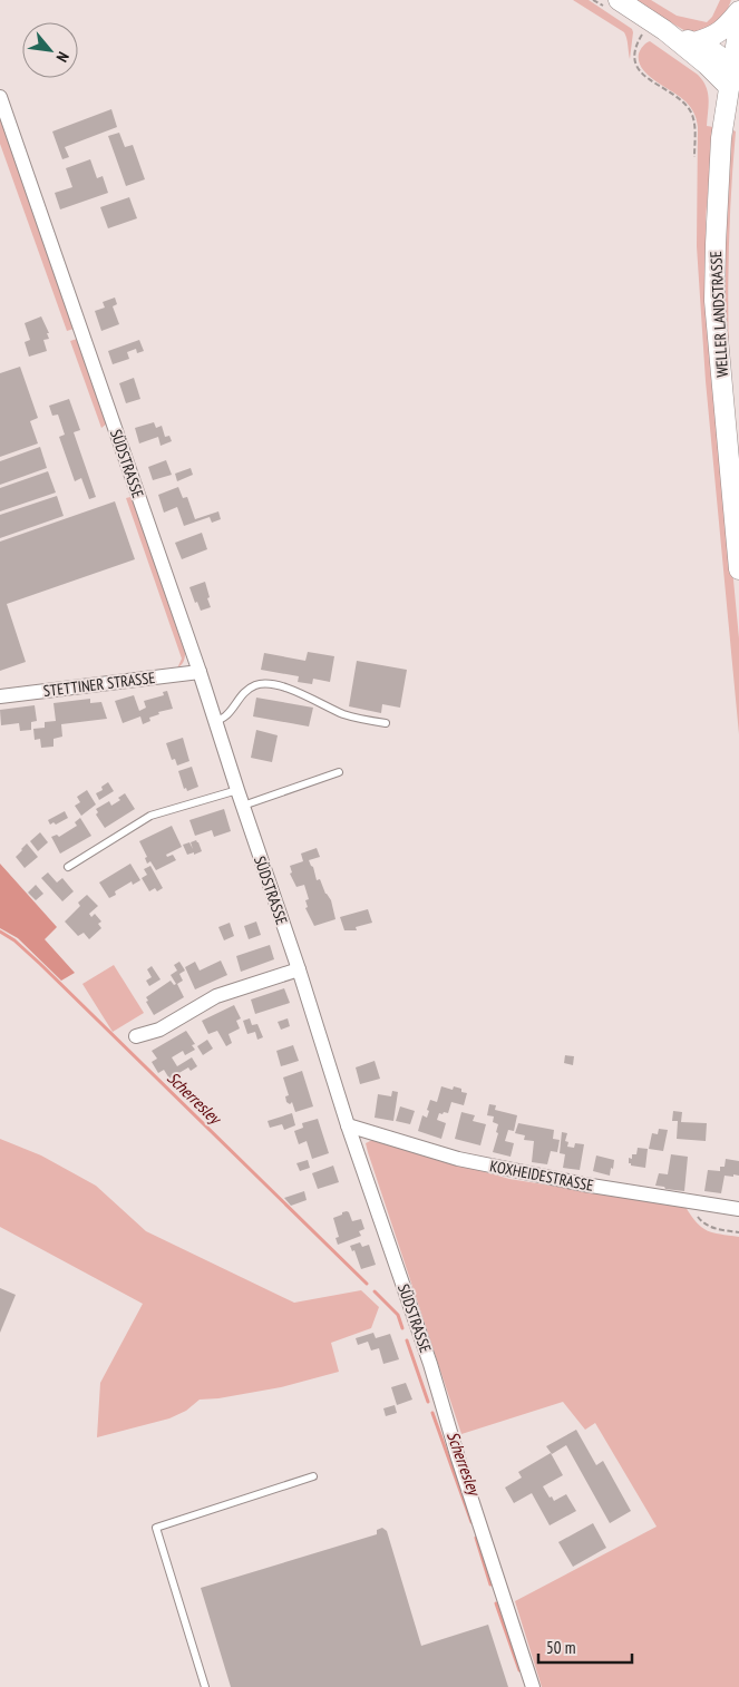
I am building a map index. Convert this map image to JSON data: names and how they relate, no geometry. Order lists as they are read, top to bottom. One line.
{"streets":{"main road":["WELLER LANDSTRASSE"],"street":["SÜDSTRASSE","STETTINER STRASSE","KOXHEIDESTRASSE"]},"crossings":[["SÜDSTRASSE","STETTINER STRASSE"],["SÜDSTRASSE","KOXHEIDESTRASSE"]],"water":["Scherresley"],"scale_bar":"50 m","north":"bottom right"}
